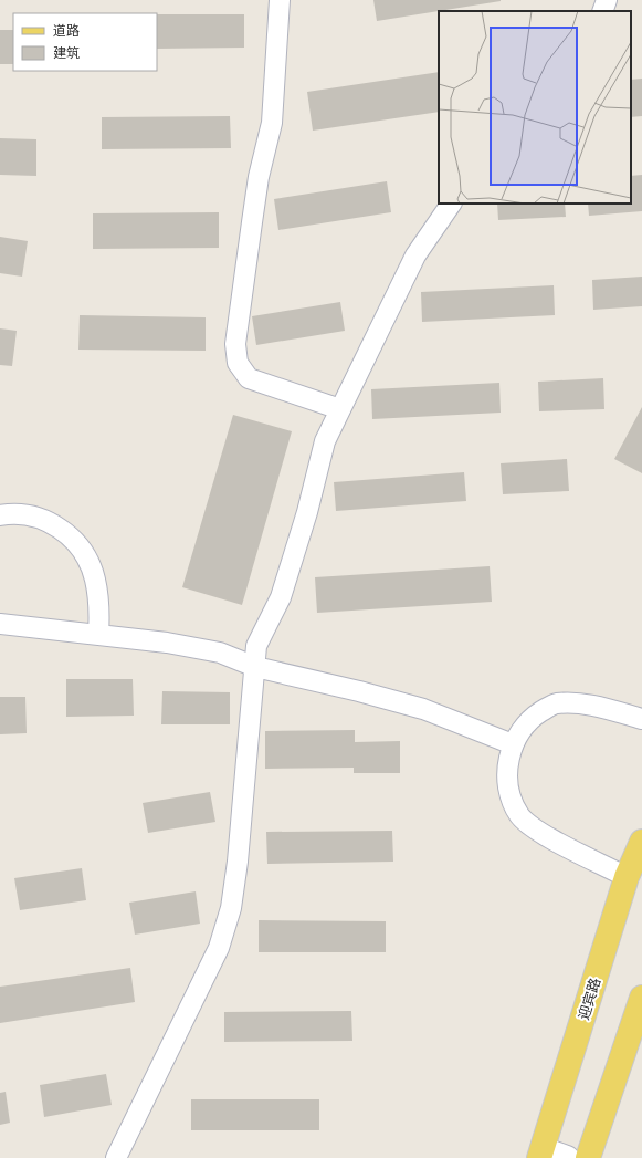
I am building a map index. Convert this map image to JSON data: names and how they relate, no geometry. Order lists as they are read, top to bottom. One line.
{"streets":{"main road":["迎宾路"]},"legend":["道路","建筑"]}
